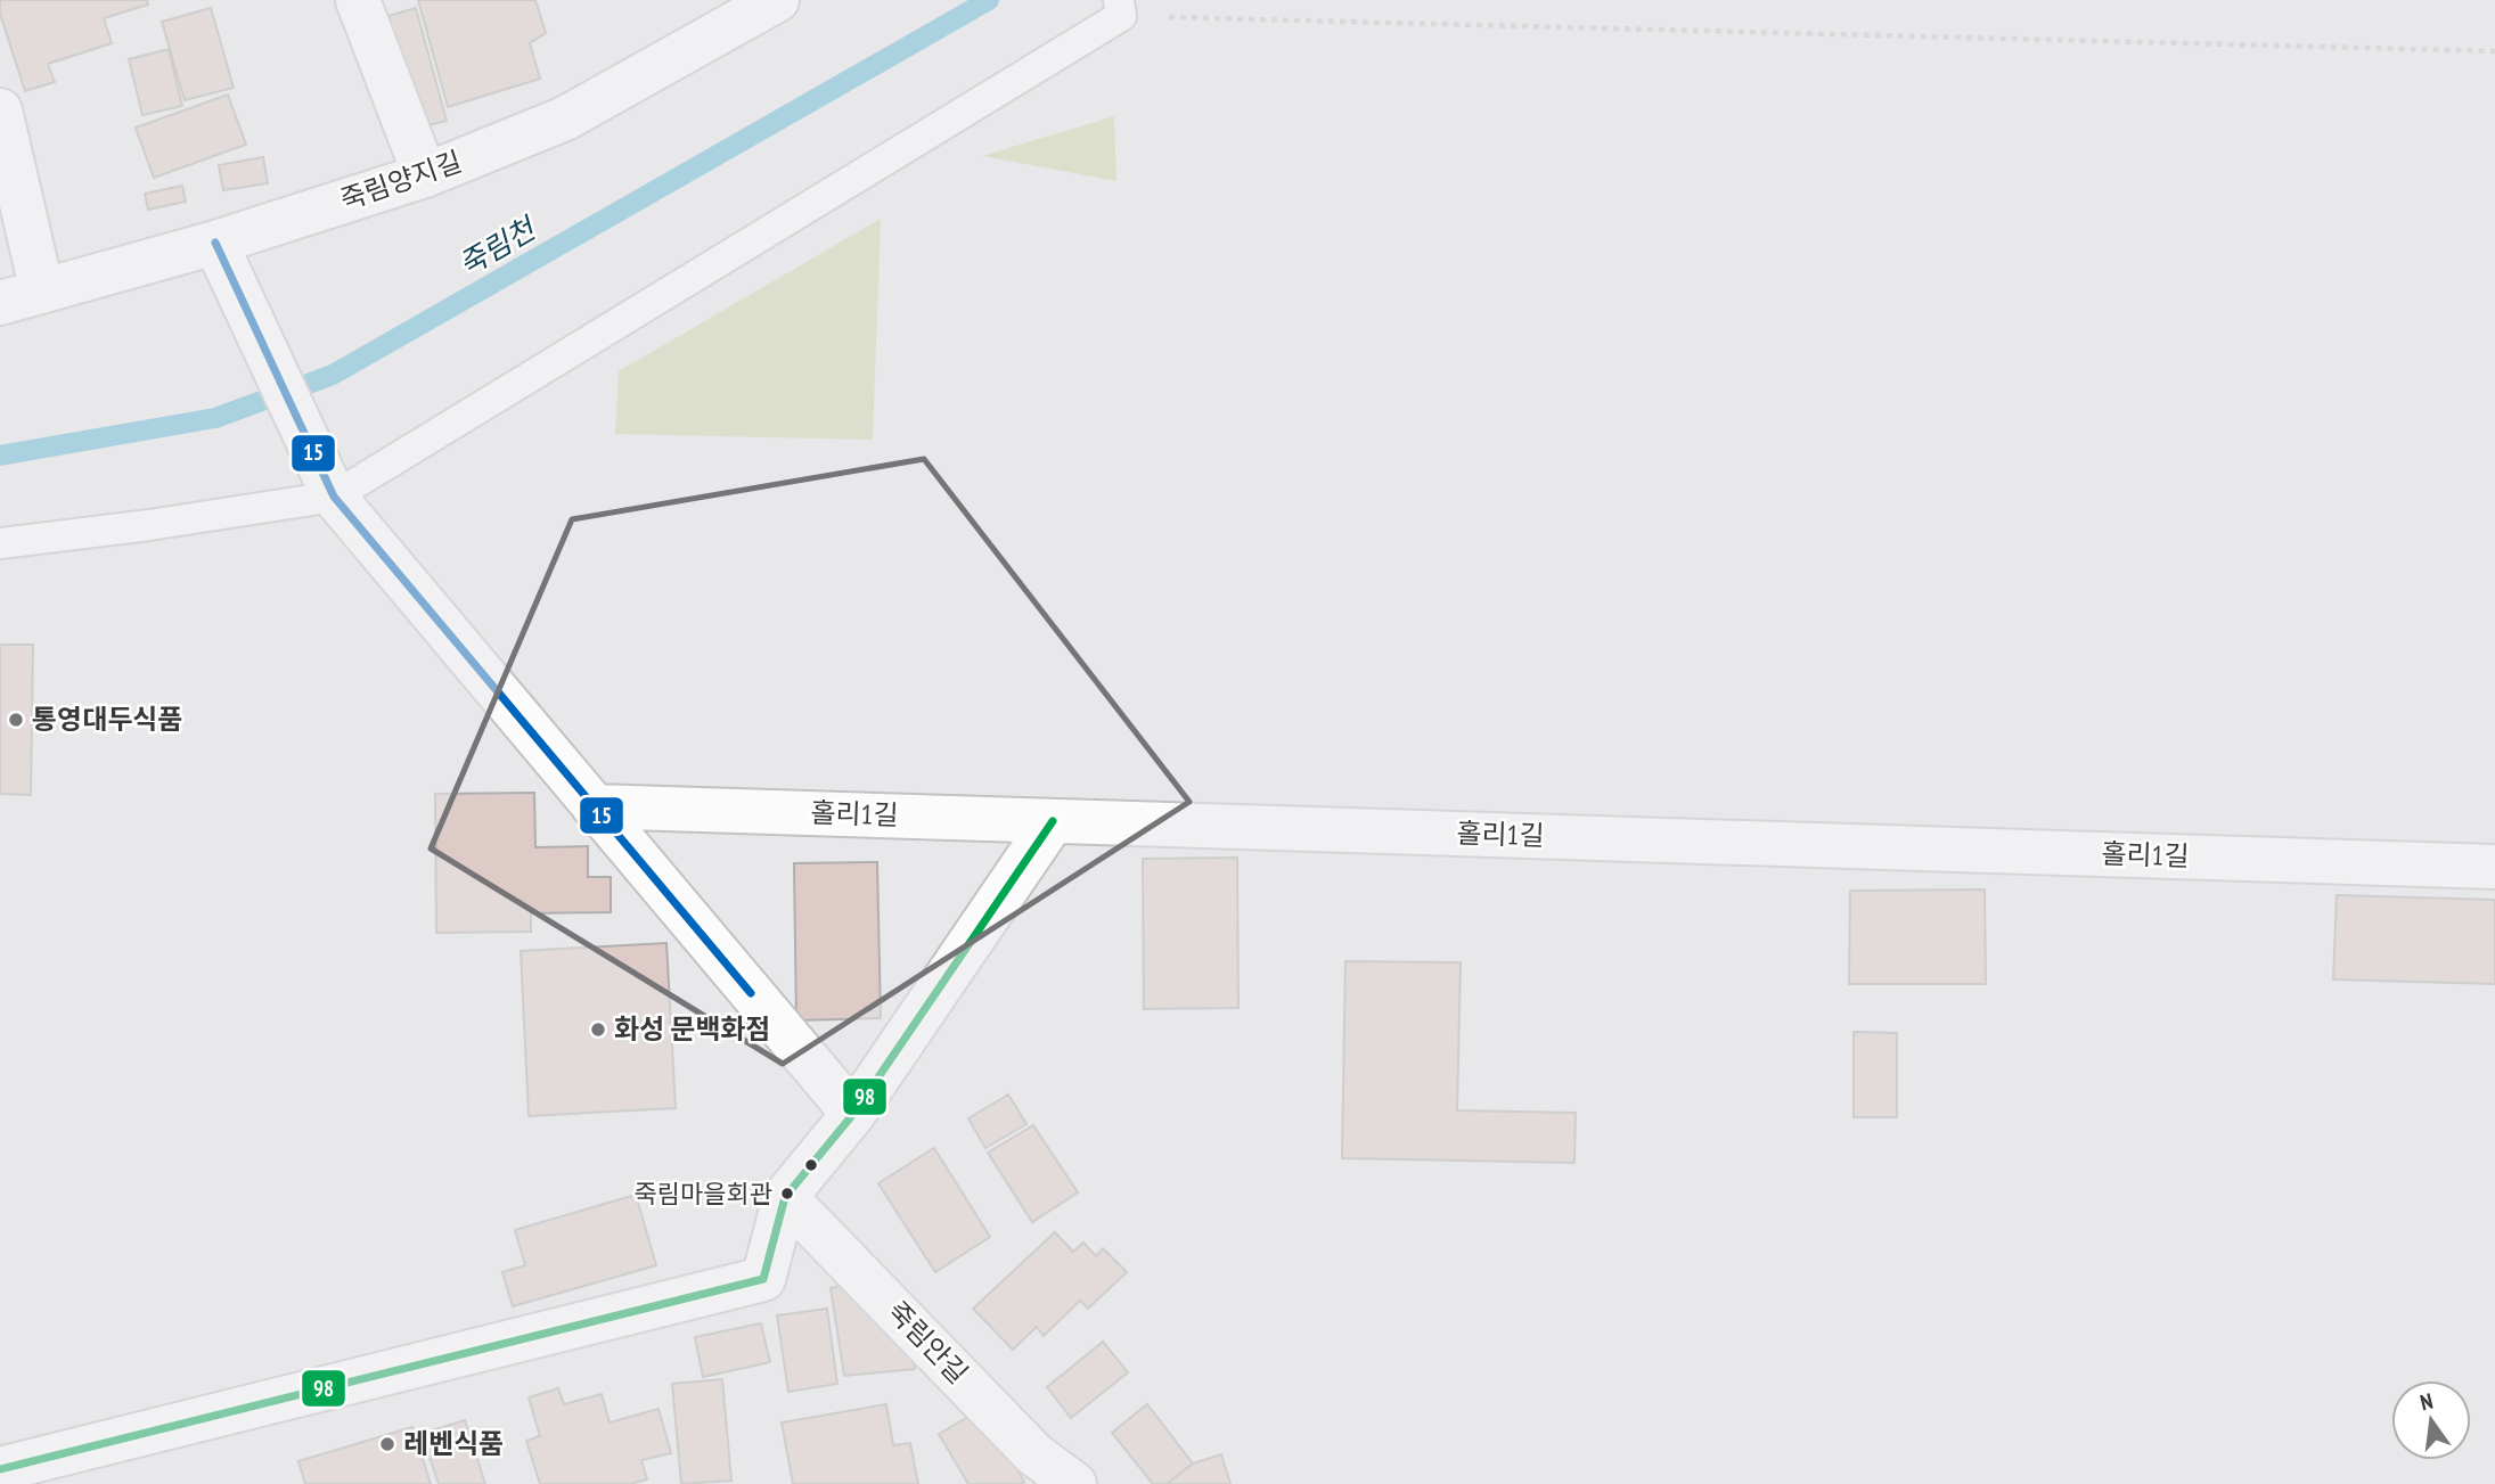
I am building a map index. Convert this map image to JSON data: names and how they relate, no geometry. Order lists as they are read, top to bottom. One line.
{"streets":{"street":["죽림양지길","홀리1길","죽림안길"]},"water":["죽림천"],"places":["통영대두식품","화성 문백화점","죽림마을회관","레벤식품"],"lines":["transit line 15","transit line 98"],"north":"top"}
